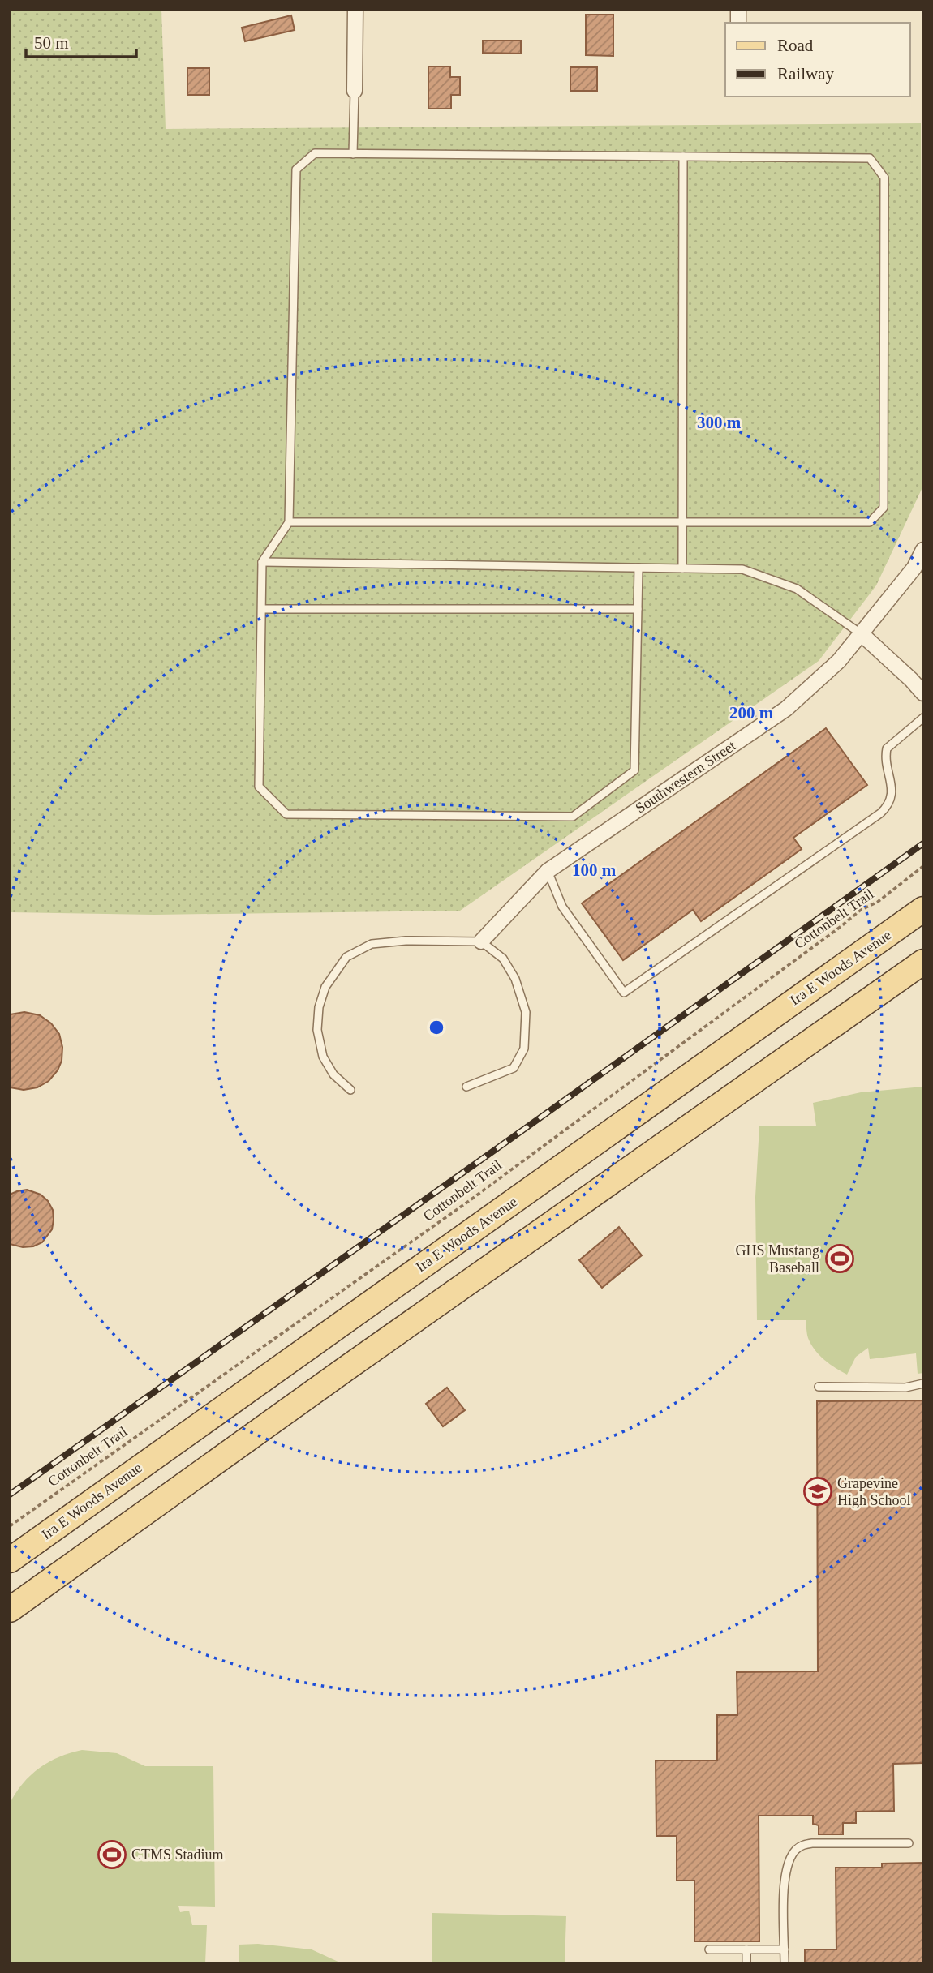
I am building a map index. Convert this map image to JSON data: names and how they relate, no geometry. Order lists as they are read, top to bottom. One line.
{"streets":{"main road":["Ira E Woods Avenue"],"street":["Southwestern Street"],"path":["Cottonbelt Trail"]},"places":{"sports":["GHS Mustang Baseball","CTMS Stadium"],"school or university":["Grapevine High School"]},"legend":["Road","Railway"],"scale_bar":"50 m","rings":["300 m","200 m","100 m"]}
